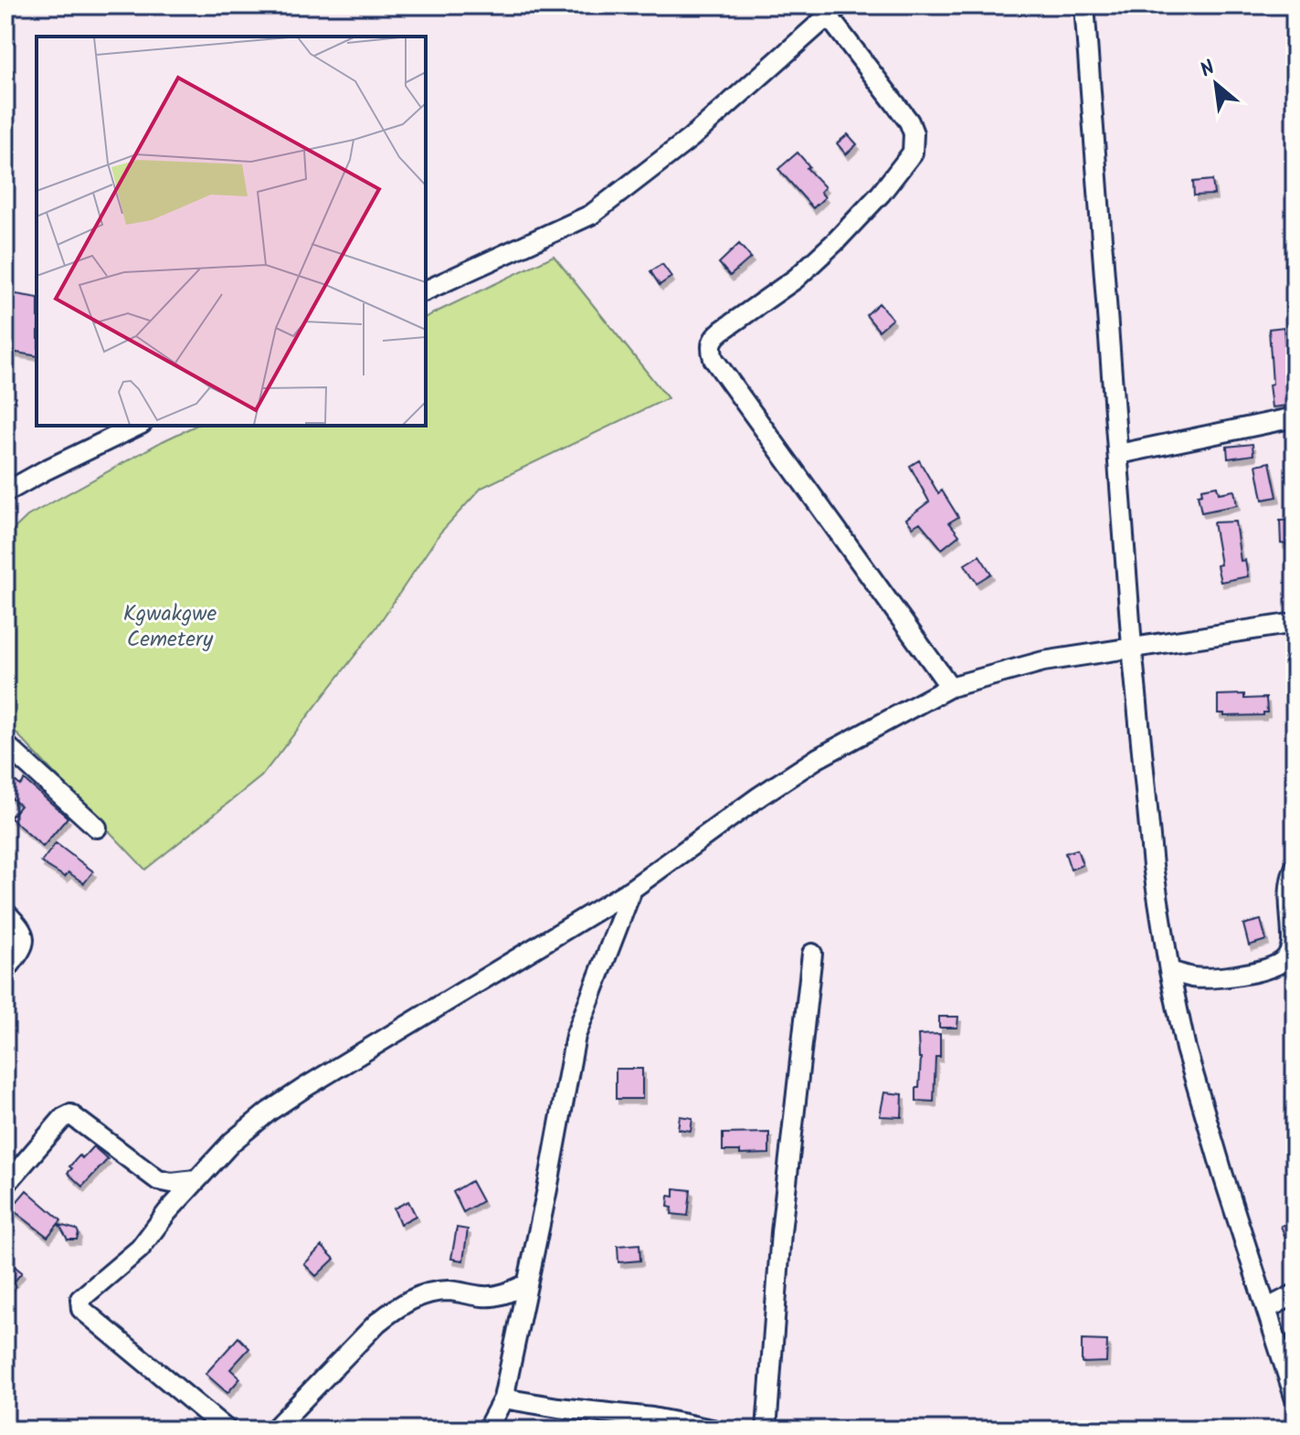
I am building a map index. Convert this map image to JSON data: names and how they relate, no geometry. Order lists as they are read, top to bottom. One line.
{"parks":["Kgwakgwe Cemetery"],"north":"top left"}
